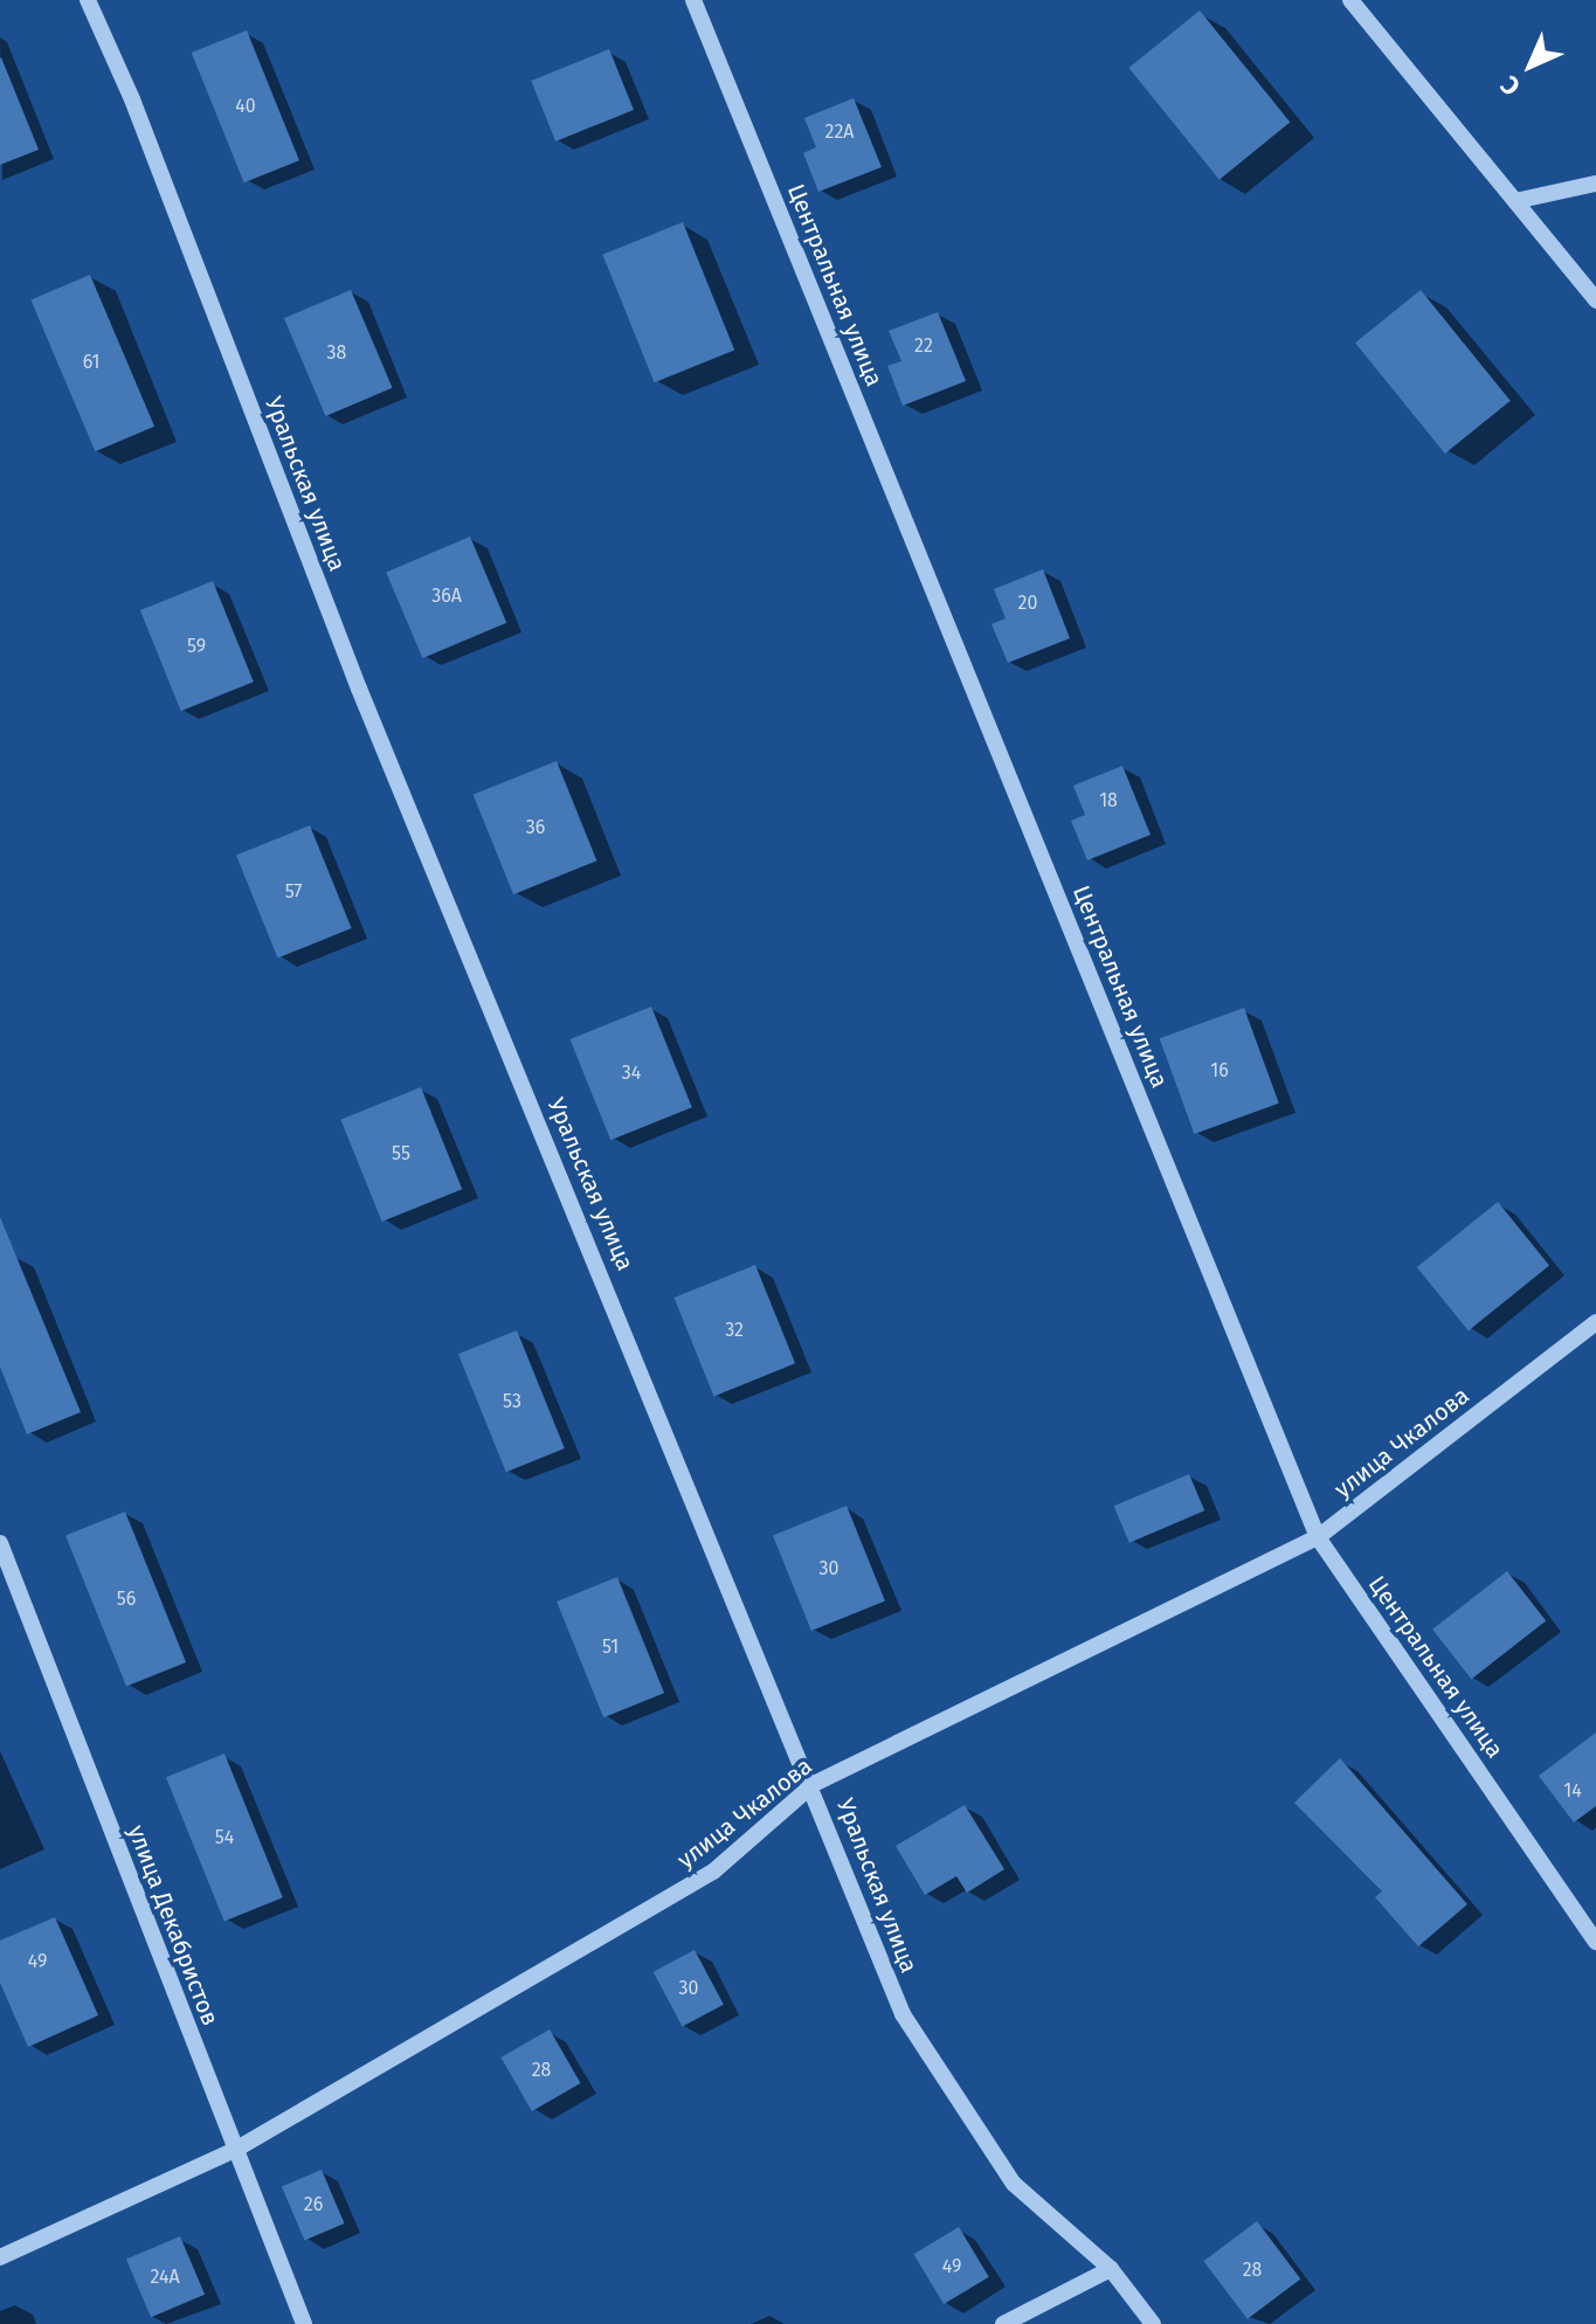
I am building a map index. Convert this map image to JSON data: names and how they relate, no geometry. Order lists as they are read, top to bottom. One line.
{"streets":{"street":["Центральная улица","Уральская улица","улица Чкалова","улица Декабристов"]},"crossings":[["Центральная улица","улица Чкалова"],["Уральская улица","улица Чкалова"],["улица Чкалова","улица Декабристов"]],"house_numbers":["40","22А","22","38","61","36А","20","59","18","36","57","16","34","55","32","53","30","56","51","14","54","49","30","28","26","49","28","24А"],"north":"bottom left"}
